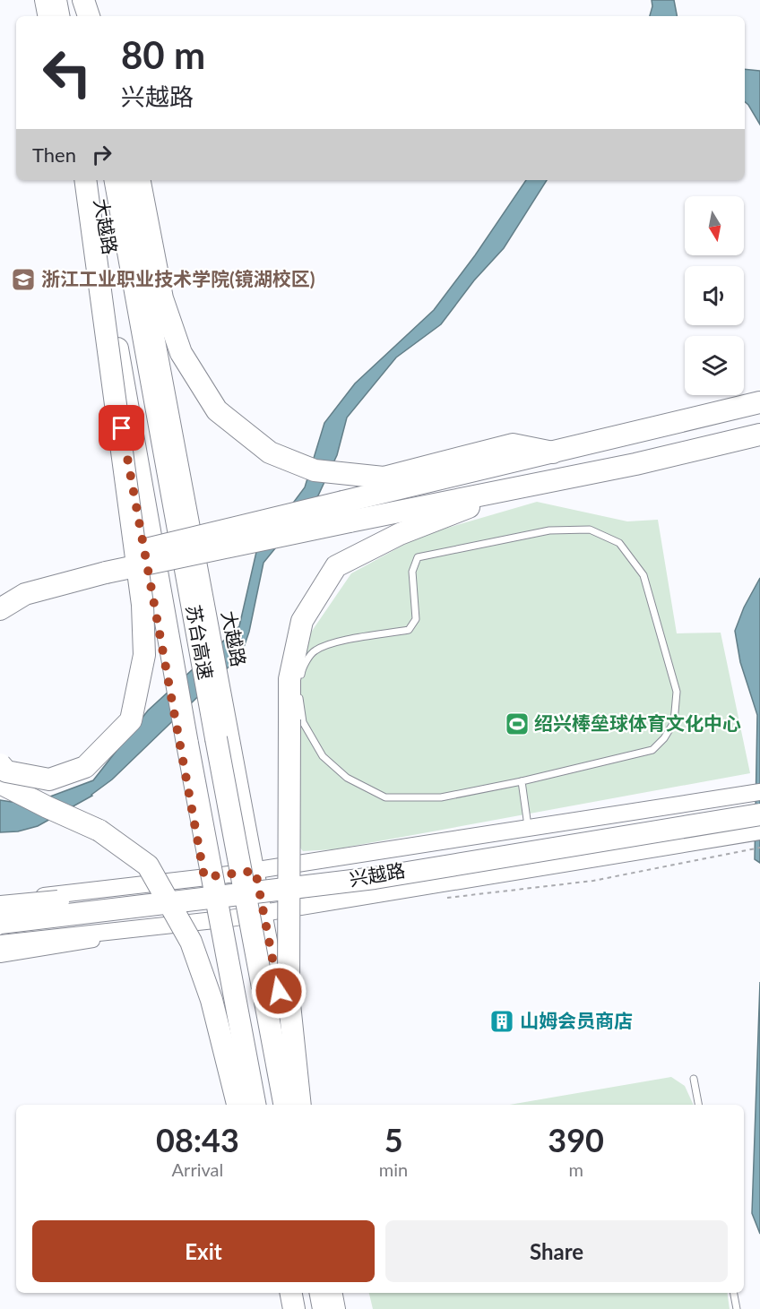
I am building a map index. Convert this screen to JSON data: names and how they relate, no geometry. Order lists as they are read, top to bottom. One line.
{"streets":{"highway":["苏台高速"],"main road":["大越路","兴越路"]},"crossings":[["大越路","兴越路"]],"places":{"school or university":["浙江工业职业技术学院(镜湖校区)"],"sports":["绍兴棒垒球体育文化中心"],"building":["山姆会员商店"]},"north":"bottom","page":{"turn":["80 m","兴越路"],"then":"Then","eta":["08:43","Arrival","5","min","390","m"],"buttons":["Exit","Share"]}}
